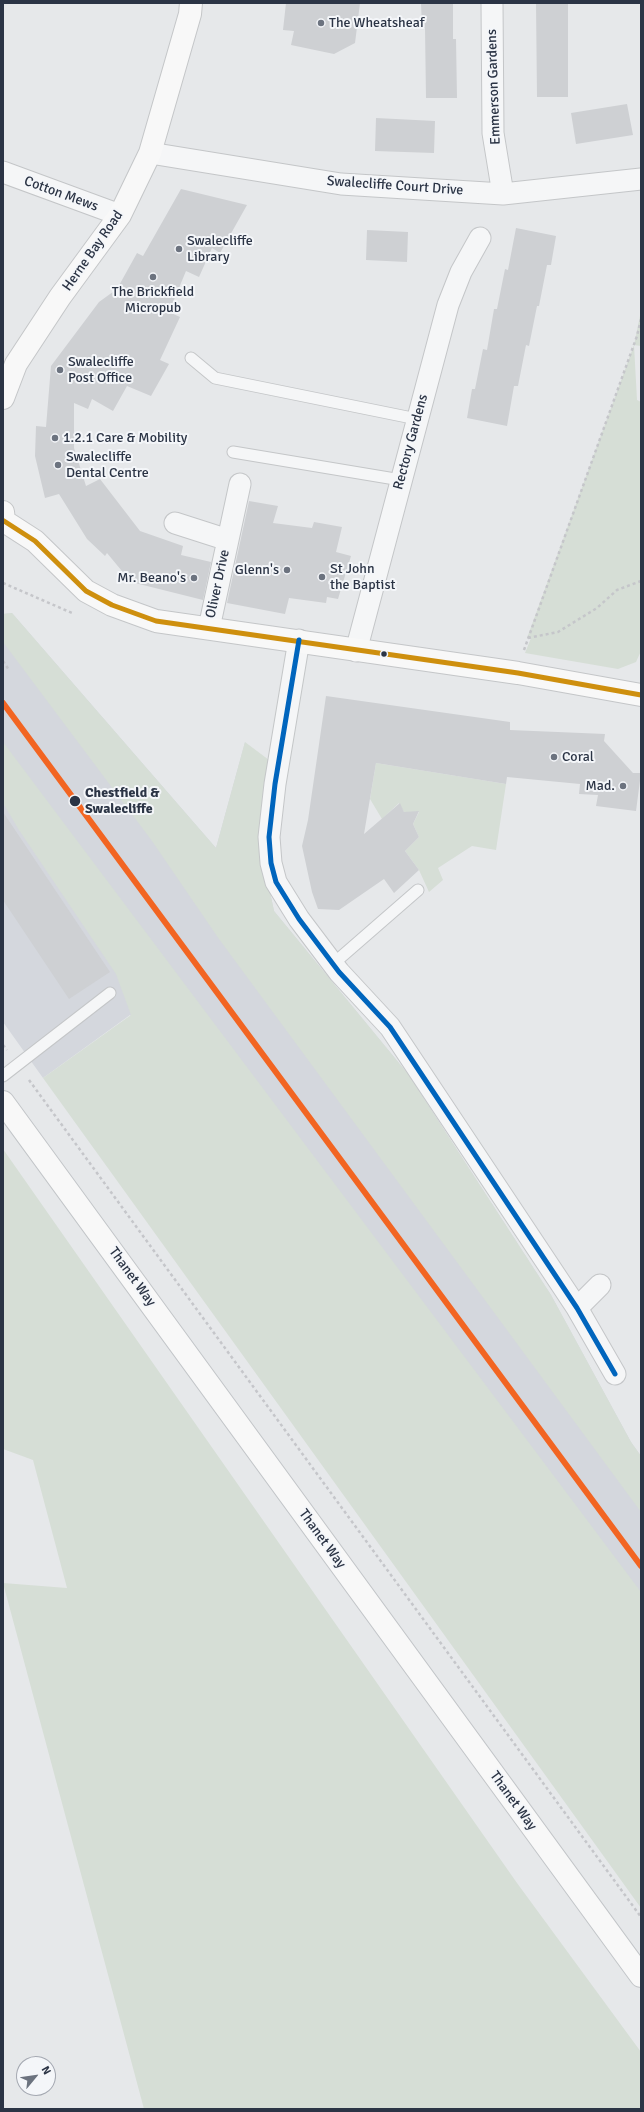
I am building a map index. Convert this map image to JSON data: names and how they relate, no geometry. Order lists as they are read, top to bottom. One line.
{"streets":{"main road":["Herne Bay Road","Thanet Way"],"street":["Emmerson Gardens","Swalecliffe Court Drive","Cotton Mews","Rectory Gardens","Oliver Drive"]},"crossings":[["Emmerson Gardens","Swalecliffe Court Drive"],["Swalecliffe Court Drive","Herne Bay Road"],["Cotton Mews","Herne Bay Road"]],"places":["The Wheatsheaf","Swalecliffe Library","The Brickfield Micropub","Swalecliffe Post Office","1.2.1 Care & Mobility","Swalecliffe Dental Centre","Glenn's","St John the Baptist","Mr. Beano's","Coral","Mad.","Chestfield & Swalecliffe"],"north":"top right"}
